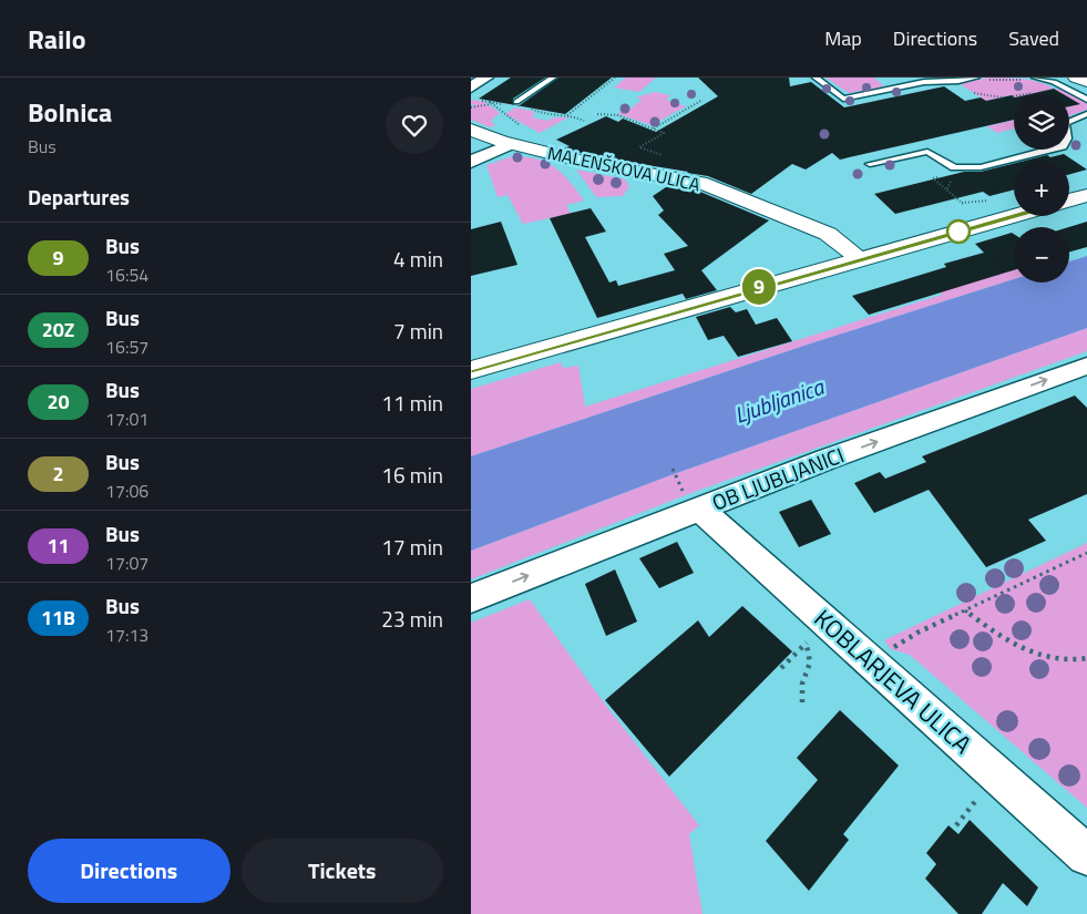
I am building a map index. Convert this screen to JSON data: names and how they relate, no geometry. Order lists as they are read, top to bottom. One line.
{"streets":{"main road":["MALENŠKOVA ULICA"],"street":["OB LJUBLJANICI","KOBLARJEVA ULICA"]},"crossings":[["OB LJUBLJANICI","KOBLARJEVA ULICA"]],"one_way":["OB LJUBLJANICI"],"water":["Ljubljanica"],"lines":["bus line 9"],"page":{"header":"Railo","nav":["Map","Directions","Saved"],"heading":[["Bolnica","Bus"],"Departures"],"on_map":"9","map_buttons":["+","−"],"list":[{"mark":"9","name":"Bus","note":"16:54","value":"4 min"},{"mark":"20Z","name":"Bus","note":"16:57","value":"7 min"},{"mark":"20","name":"Bus","note":"17:01","value":"11 min"},{"mark":"2","name":"Bus","note":"17:06","value":"16 min"},{"mark":"11","name":"Bus","note":"17:07","value":"17 min"},{"mark":"11B","name":"Bus","note":"17:13","value":"23 min"}],"buttons":["Directions","Tickets"]}}
